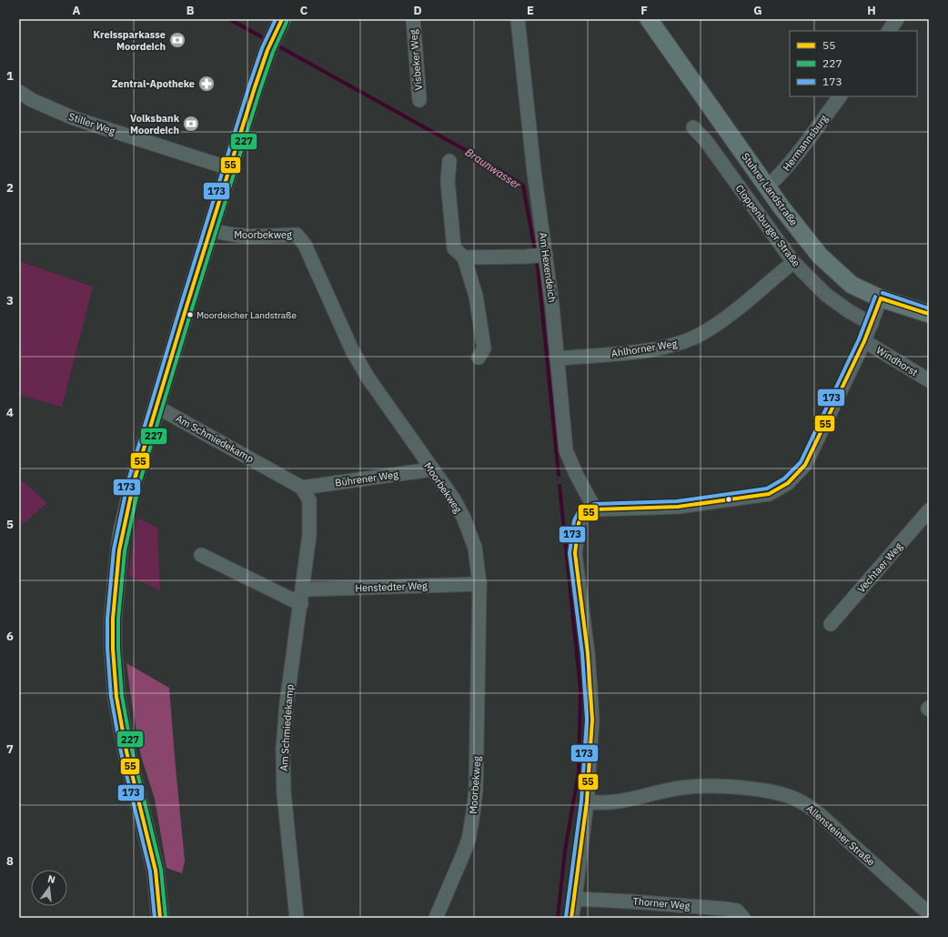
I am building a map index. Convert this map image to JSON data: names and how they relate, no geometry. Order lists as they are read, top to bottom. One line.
{"streets":{"main road":["Stuhrer Landstraße"],"street":["Visbeker Weg","Stiller Weg","Hermannsburg","Cloppenburger Straße","Moorbekweg","Am Hexendeich","Ahlhorner Weg","Windhorst","Am Schmiedekamp","Bührener Weg","Vechtaer Weg","Henstedter Weg","Allensteiner Straße","Thorner Weg"]},"crossings":[["Hermannsburg","Stuhrer Landstraße"],["Cloppenburger Straße","Ahlhorner Weg"],["Moorbekweg","Bührener Weg"],["Moorbekweg","Henstedter Weg"],["Am Hexendeich","Ahlhorner Weg"],["Am Schmiedekamp","Bührener Weg"],["Am Schmiedekamp","Henstedter Weg"]],"water":["Braunwasser"],"places":{"bank":["Kreissparkasse Moordeich","Volksbank Moordeich"],"pharmacy":["Zentral-Apotheke"],"other":["Moordeicher Landstraße"]},"lines":["transit line 55","transit line 173","transit line 227"],"legend":["55","227","173"],"north":"top","grid":{"columns":["A","B","C","D","E","F","G","H"],"rows":["1","2","3","4","5","6","7","8"]}}
